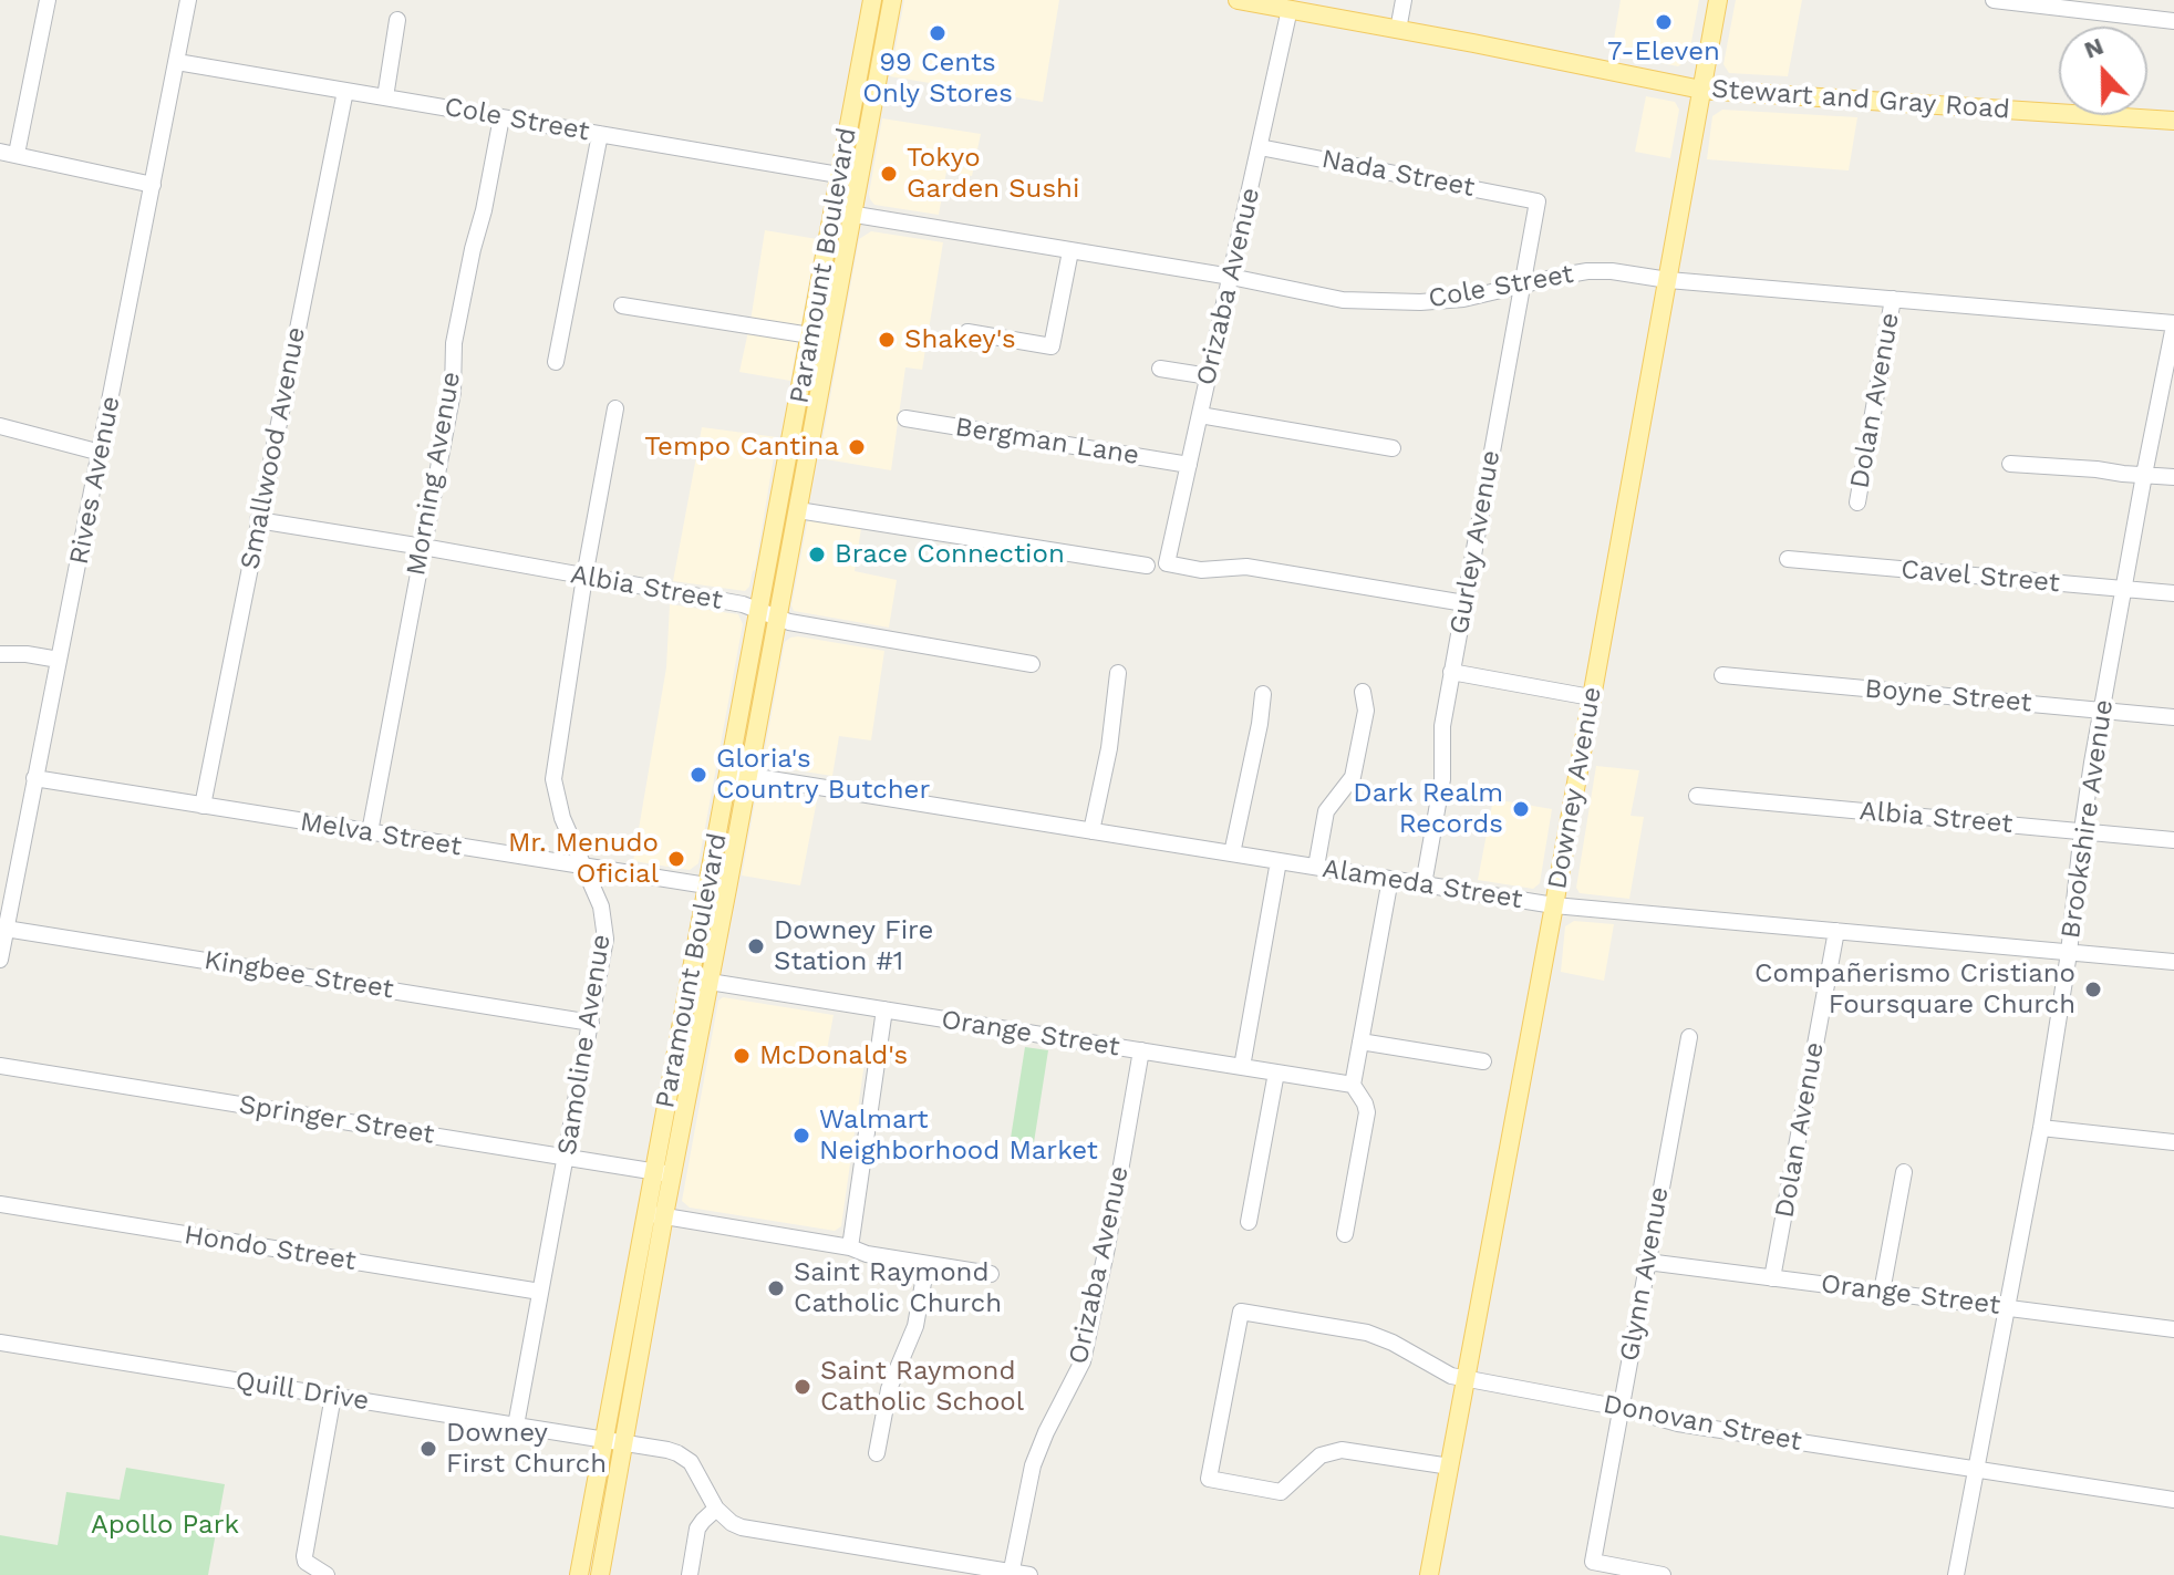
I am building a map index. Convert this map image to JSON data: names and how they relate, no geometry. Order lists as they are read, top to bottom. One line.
{"streets":{"main road":["Stewart and Gray Road","Paramount Boulevard","Downey Avenue"],"street":["Cole Street","Nada Street","Orizaba Avenue","Dolan Avenue","Bergman Lane","Smallwood Avenue","Morning Avenue","Rives Avenue","Gurley Avenue","Cavel Street","Albia Street","Boyne Street","Brookshire Avenue","Melva Street","Alameda Street","Kingbee Street","Orange Street","Samoline Avenue","Springer Street","Hondo Street","Glynn Avenue","Quill Drive","Donovan Street"]},"crossings":[["Stewart and Gray Road","Orizaba Avenue"],["Stewart and Gray Road","Downey Avenue"],["Cole Street","Paramount Boulevard"],["Cole Street","Orizaba Avenue"],["Cole Street","Dolan Avenue"],["Cole Street","Smallwood Avenue"],["Cole Street","Morning Avenue"],["Cole Street","Rives Avenue"],["Cole Street","Gurley Avenue"],["Cole Street","Downey Avenue"],["Cole Street","Brookshire Avenue"],["Nada Street","Orizaba Avenue"],["Nada Street","Gurley Avenue"],["Paramount Boulevard","Albia Street"],["Paramount Boulevard","Melva Street"],["Paramount Boulevard","Alameda Street"],["Paramount Boulevard","Orange Street"],["Paramount Boulevard","Springer Street"],["Paramount Boulevard","Quill Drive"],["Orizaba Avenue","Bergman Lane"],["Orizaba Avenue","Gurley Avenue"],["Orizaba Avenue","Orange Street"],["Dolan Avenue","Alameda Street"],["Dolan Avenue","Orange Street"],["Smallwood Avenue","Albia Street"],["Smallwood Avenue","Melva Street"],["Morning Avenue","Albia Street"],["Morning Avenue","Melva Street"],["Rives Avenue","Melva Street"],["Rives Avenue","Kingbee Street"],["Gurley Avenue","Alameda Street"],["Cavel Street","Brookshire Avenue"],["Albia Street","Brookshire Avenue"],["Albia Street","Samoline Avenue"],["Boyne Street","Brookshire Avenue"],["Downey Avenue","Alameda Street"],["Downey Avenue","Donovan Street"],["Brookshire Avenue","Alameda Street"],["Brookshire Avenue","Orange Street"],["Brookshire Avenue","Donovan Street"],["Melva Street","Samoline Avenue"],["Kingbee Street","Samoline Avenue"],["Orange Street","Glynn Avenue"],["Samoline Avenue","Springer Street"],["Samoline Avenue","Hondo Street"],["Samoline Avenue","Quill Drive"],["Glynn Avenue","Donovan Street"]],"parks":["Apollo Park"],"places":["7-Eleven","99 Cents Only Stores","Tokyo Garden Sushi","Shakey's","Tempo Cantina","Brace Connection","Gloria's Country Butcher","Dark Realm Records","Mr. Menudo Oficial","Downey Fire Station #1","Compañerismo Cristiano Foursquare Church","McDonald's","Walmart Neighborhood Market","Saint Raymond Catholic Church","Saint Raymond Catholic School","Downey First Church"],"north":"top"}
